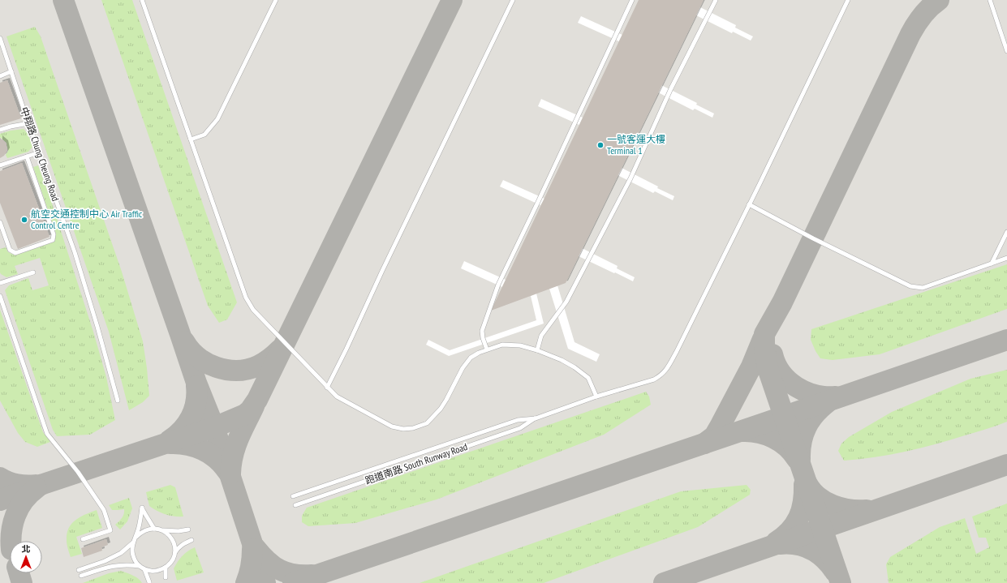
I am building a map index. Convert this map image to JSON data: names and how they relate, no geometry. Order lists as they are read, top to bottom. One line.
{"streets":{"lane":["中翔路 Chung Cheung Road","跑道南路 South Runway Road"]},"places":["一號客運大樓 Terminal 1","航空交通控制中心 Air Traffic Control Centre"],"north":"top"}
